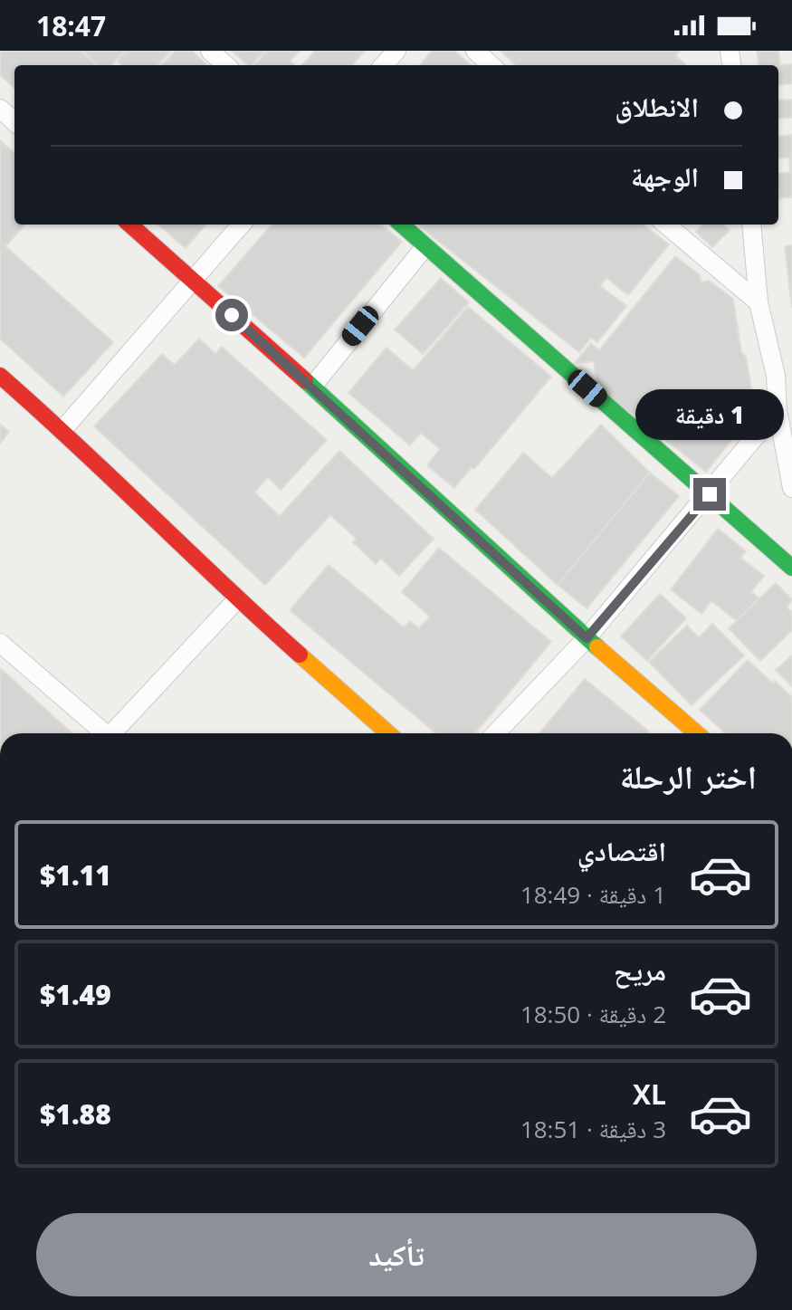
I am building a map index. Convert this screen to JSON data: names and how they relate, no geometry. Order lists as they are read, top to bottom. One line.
{"page":{"status":"18:47","banner":["الانطلاق","الوجهة"],"bubble":"1 دقيقة","heading":"اختر الرحلة","list":[{"name":"اقتصادي","note":"1 دقيقة · 18:49","value":"$1.11"},{"name":"مريح","note":"2 دقيقة · 18:50","value":"$1.49"},{"name":"XL","note":"3 دقيقة · 18:51","value":"$1.88"}],"buttons":"تأكيد"}}
